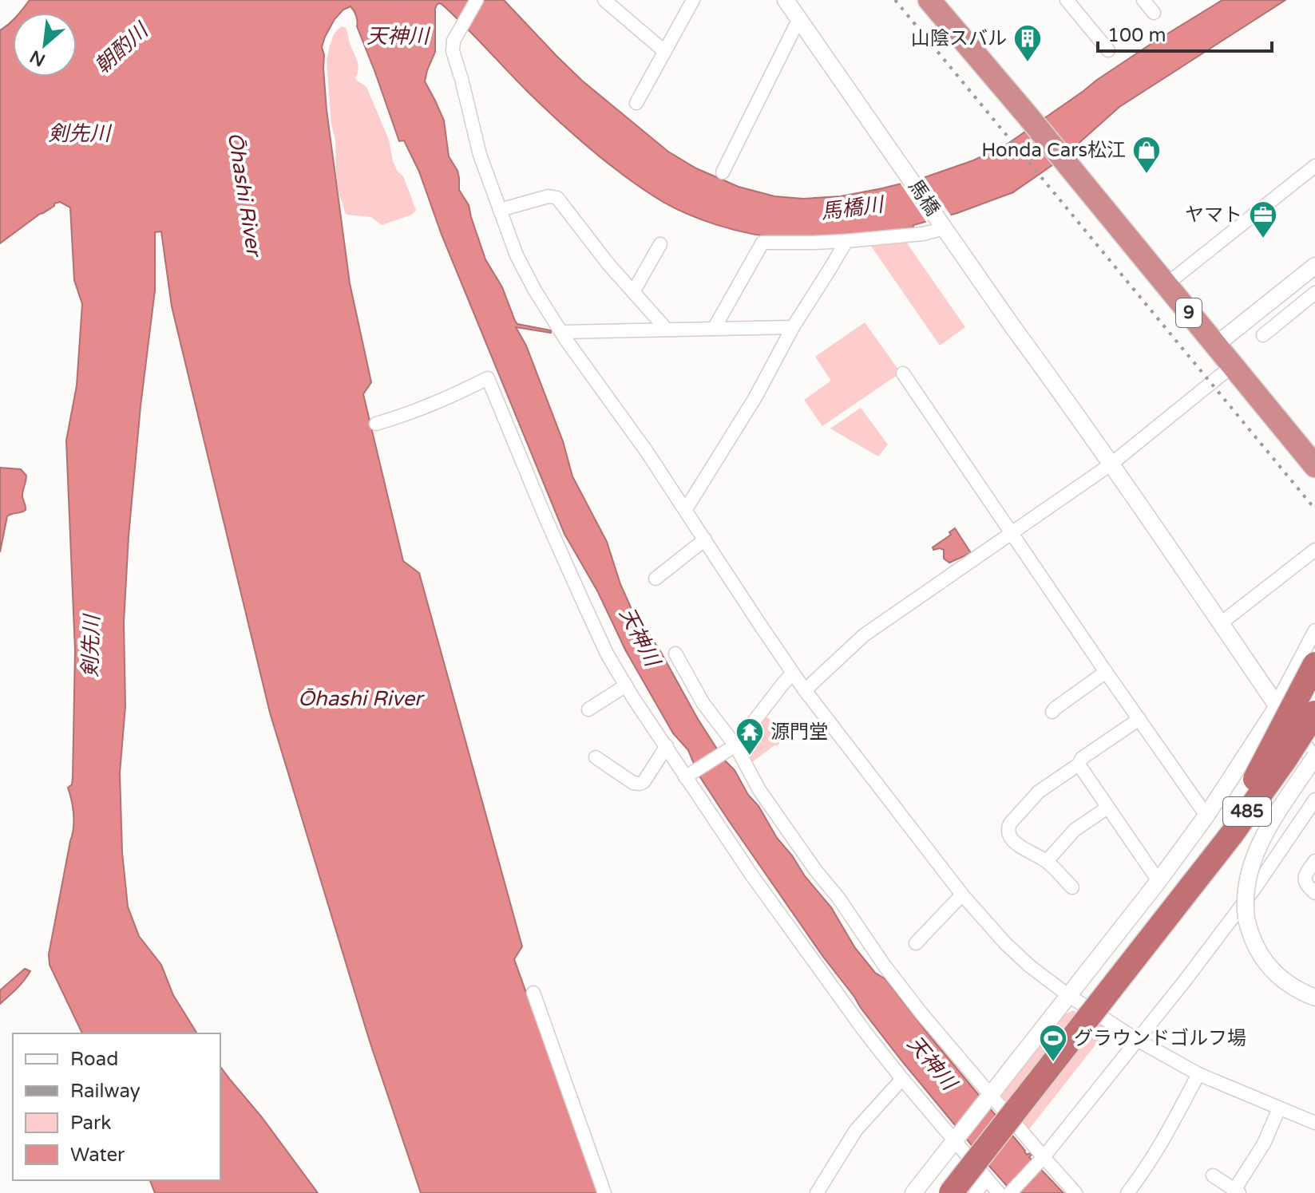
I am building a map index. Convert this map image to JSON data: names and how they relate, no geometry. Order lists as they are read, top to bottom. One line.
{"streets":{"highway":["9","485"],"street":["馬橋"]},"water":["天神川","朝酌川","剣先川","Ōhashi River","馬橋川"],"places":{"building":["山陰スバル"],"shop":["Honda Cars松江"],"office":["ヤマト"],"temple":["源門堂"],"sports":["グラウンドゴルフ場"]},"legend":["Road","Railway","Park","Water"],"scale_bar":"100 m","north":"bottom left"}
